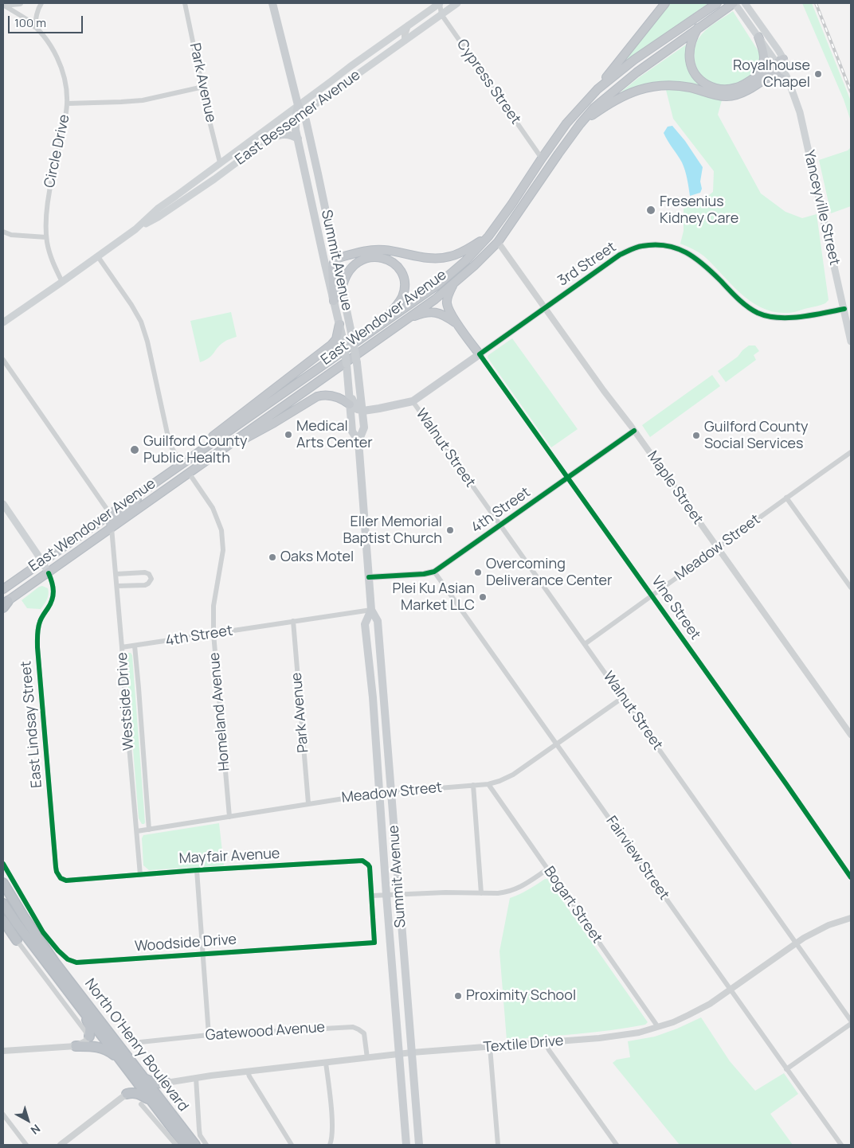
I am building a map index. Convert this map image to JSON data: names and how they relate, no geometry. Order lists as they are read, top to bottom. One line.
{"streets":{"highway":["East Wendover Avenue","North O'Henry Boulevard"],"main road":["East Bessemer Avenue","Yanceyville Street","Summit Avenue","3rd Street","East Lindsay Street"],"street":["Cypress Street","Park Avenue","Circle Drive","Walnut Street","Maple Street","4th Street","Meadow Street","Vine Street","Westside Drive","Homeland Avenue","Mayfair Avenue","Fairview Street","Bogart Street","Woodside Drive","Gatewood Avenue","Textile Drive"]},"crossings":[["Cypress Street","East Bessemer Avenue"],["Cypress Street","East Wendover Avenue"],["Park Avenue","East Bessemer Avenue"],["Park Avenue","4th Street"],["Park Avenue","Meadow Street"],["East Bessemer Avenue","Circle Drive"],["East Bessemer Avenue","Summit Avenue"],["Yanceyville Street","3rd Street"],["Yanceyville Street","East Wendover Avenue"],["Summit Avenue","3rd Street"],["Summit Avenue","4th Street"],["Summit Avenue","Meadow Street"],["Summit Avenue","Textile Drive"],["3rd Street","Walnut Street"],["3rd Street","Maple Street"],["3rd Street","Vine Street"],["East Wendover Avenue","Maple Street"],["East Wendover Avenue","Westside Drive"],["East Wendover Avenue","Homeland Avenue"],["East Wendover Avenue","East Lindsay Street"],["Walnut Street","4th Street"],["Walnut Street","Meadow Street"],["Walnut Street","Textile Drive"],["Maple Street","4th Street"],["Maple Street","Meadow Street"],["4th Street","Vine Street"],["4th Street","Westside Drive"],["4th Street","Homeland Avenue"],["4th Street","Fairview Street"],["Meadow Street","Vine Street"],["Meadow Street","Westside Drive"],["Meadow Street","Homeland Avenue"],["Meadow Street","Fairview Street"],["Meadow Street","Bogart Street"],["Westside Drive","Mayfair Avenue"],["East Lindsay Street","Mayfair Avenue"],["Mayfair Avenue","Woodside Drive"],["Fairview Street","Textile Drive"],["Bogart Street","Textile Drive"],["Gatewood Avenue","Textile Drive"]],"places":["Royalhouse Chapel","Fresenius Kidney Care","Medical Arts Center","Guilford County Social Services","Guilford County Public Health","Eller Memorial Baptist Church","Oaks Motel","Overcoming Deliverance Center","Plei Ku Asian Market LLC","Proximity School"],"scale_bar":"100 m","north":"bottom right"}
